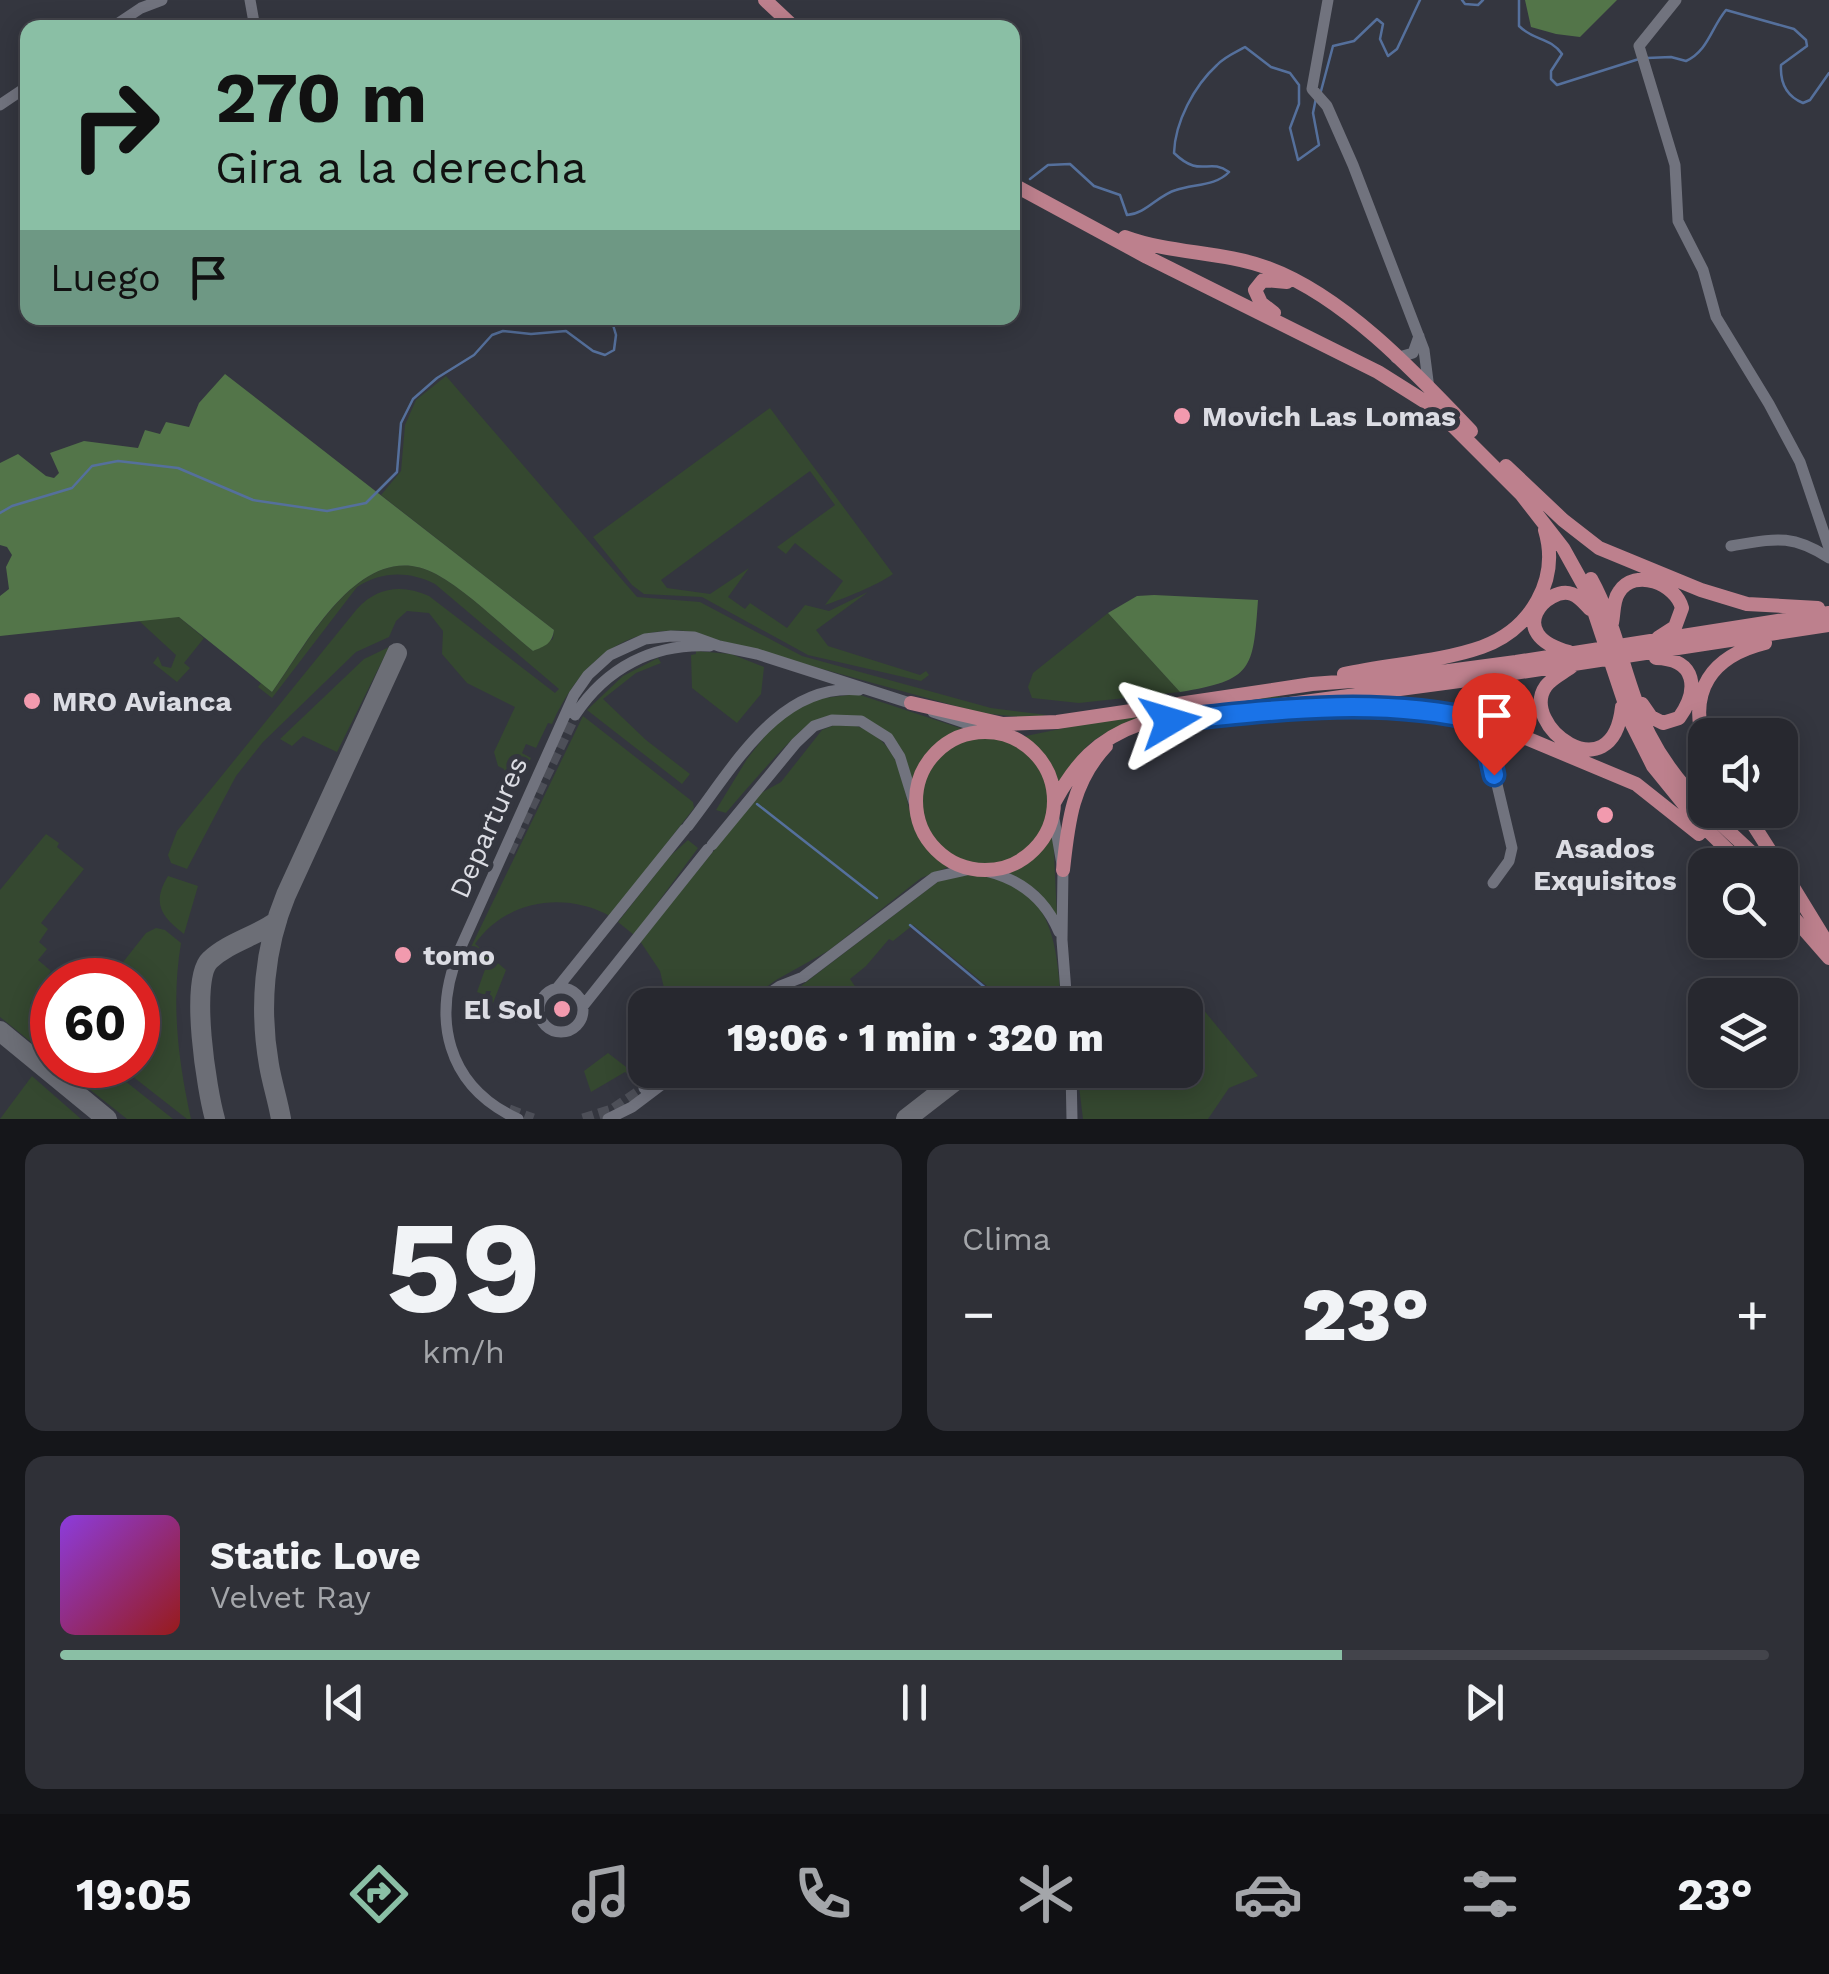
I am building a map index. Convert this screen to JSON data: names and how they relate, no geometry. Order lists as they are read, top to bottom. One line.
{"streets":{"street":["Departures"]},"places":["Movich Las Lomas","MRO Avianca","Asados Exquisitos","tomo","El Sol"],"page":{"turn":["270 m","Gira a la derecha"],"then":"Luego","limit":"60","trip":"19:06 · 1 min · 320 m","tile":[["59","km/h"],"Clima"],"heat":["−","23°","+"],"song":["Static Love","Velvet Ray"],"tabs":["19:05","23°"]}}
